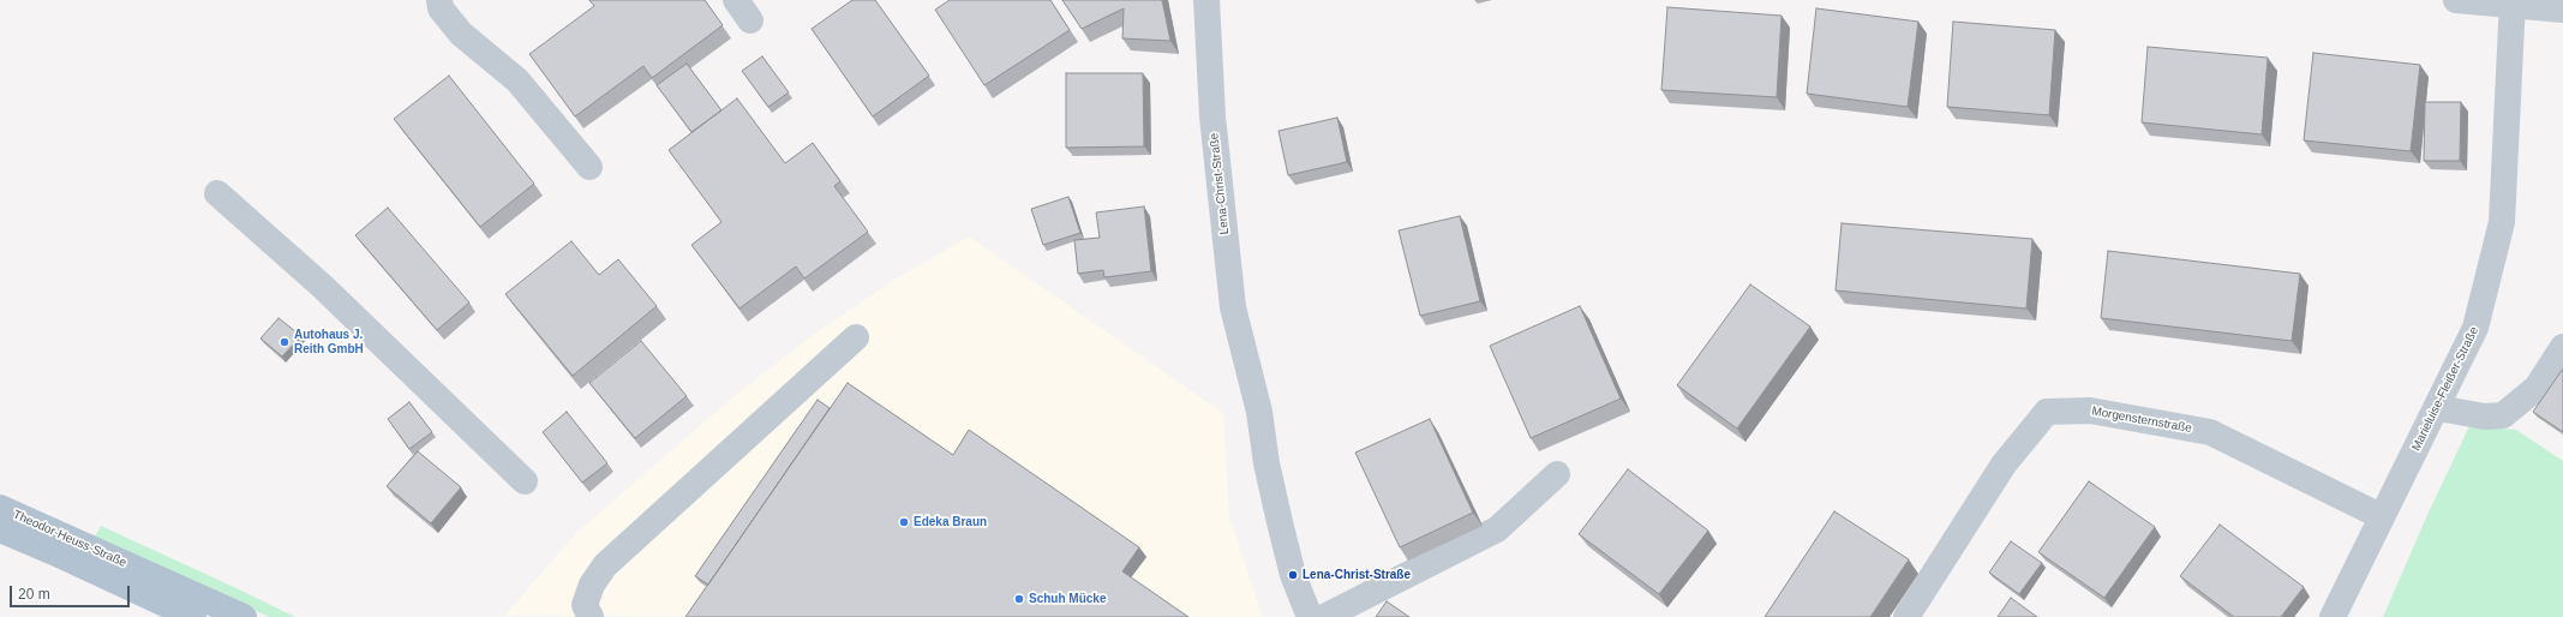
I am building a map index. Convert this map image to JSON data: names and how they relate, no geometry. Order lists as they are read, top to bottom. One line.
{"streets":{"main road":["Theodor-Heuss-Straße"],"street":["Lena-Christ-Straße","Marieluise-Fleißer-Straße","Morgensternstraße"]},"crossings":[["Marieluise-Fleißer-Straße","Morgensternstraße"]],"places":["Autohaus J. Reith GmbH","Edeka Braun","Lena-Christ-Straße","Schuh Mücke"],"scale_bar":"20 m"}
